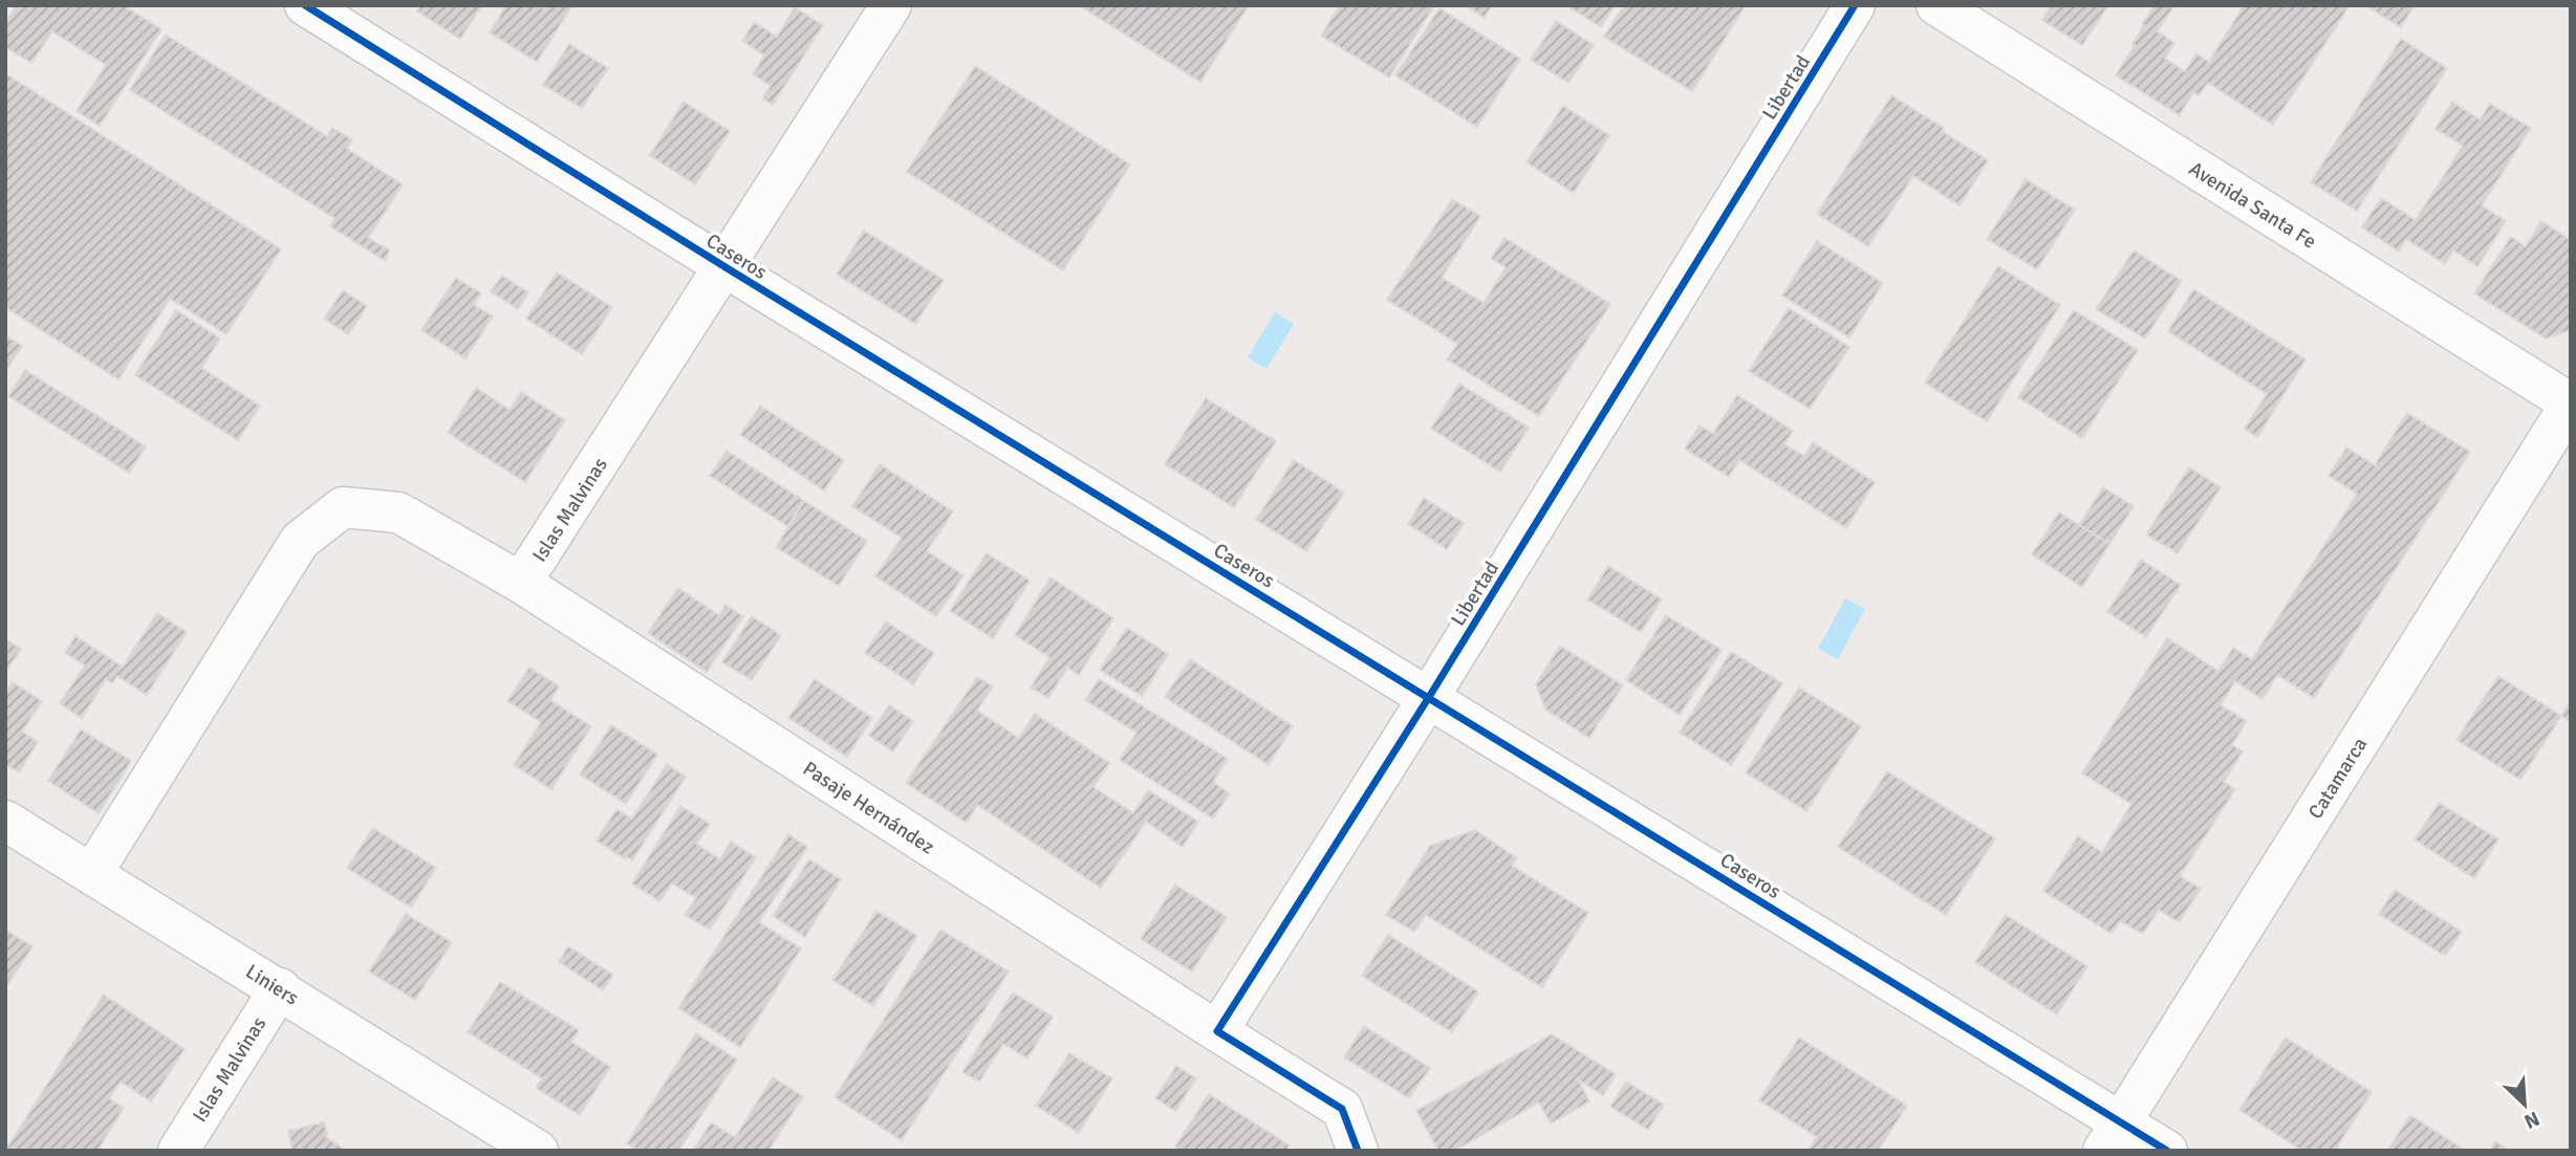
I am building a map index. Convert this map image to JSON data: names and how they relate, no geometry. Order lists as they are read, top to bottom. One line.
{"streets":{"street":["Libertad","Avenida Santa Fe","Caseros","Islas Malvinas","Catamarca","Pasaje Hernández","Liniers"]},"crossings":[["Libertad","Caseros"],["Libertad","Pasaje Hernández"],["Avenida Santa Fe","Catamarca"],["Caseros","Islas Malvinas"],["Caseros","Catamarca"],["Islas Malvinas","Pasaje Hernández"],["Islas Malvinas","Liniers"]],"north":"bottom right"}
